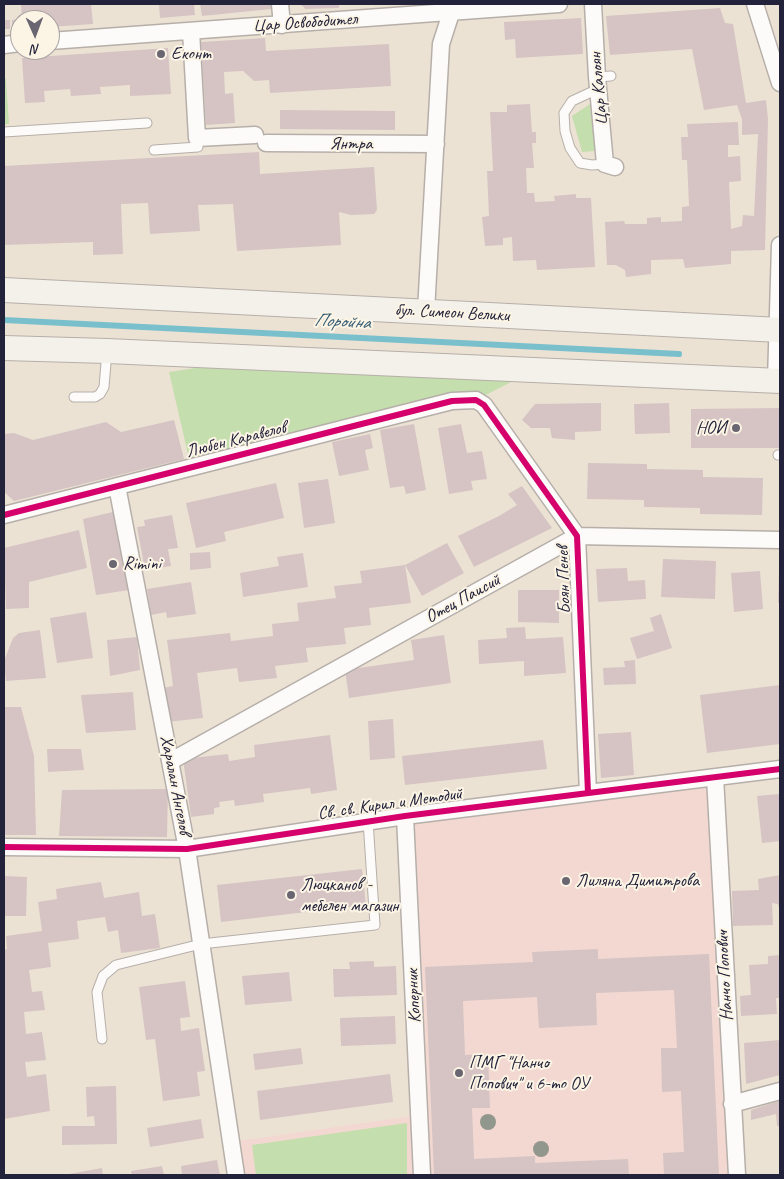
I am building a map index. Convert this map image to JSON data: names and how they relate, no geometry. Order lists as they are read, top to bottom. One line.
{"streets":{"main road":["бул. Симеон Велики"],"street":["Цар Освободител","Цар Калоян","Янтра","Любен Каравелов","Боян Пенев","Отец Паисий","Харалан Ангелов","Св. св. Кирил и Методий","Нанчо Попович","Коперник"]},"crossings":[["Любен Каравелов","Боян Пенев"],["Любен Каравелов","Харалан Ангелов"],["Боян Пенев","Отец Паисий"],["Боян Пенев","Св. св. Кирил и Методий"],["Отец Паисий","Харалан Ангелов"],["Харалан Ангелов","Св. св. Кирил и Методий"],["Св. св. Кирил и Методий","Нанчо Попович"],["Св. св. Кирил и Методий","Коперник"]],"water":["Поройна"],"places":["Еконт","НОИ","Rimini","Лиляна Димитрова","Люцканов - мебелен магазин","ПМГ \"Нанчо Попович\" и 6-то ОУ"],"north":"bottom"}
